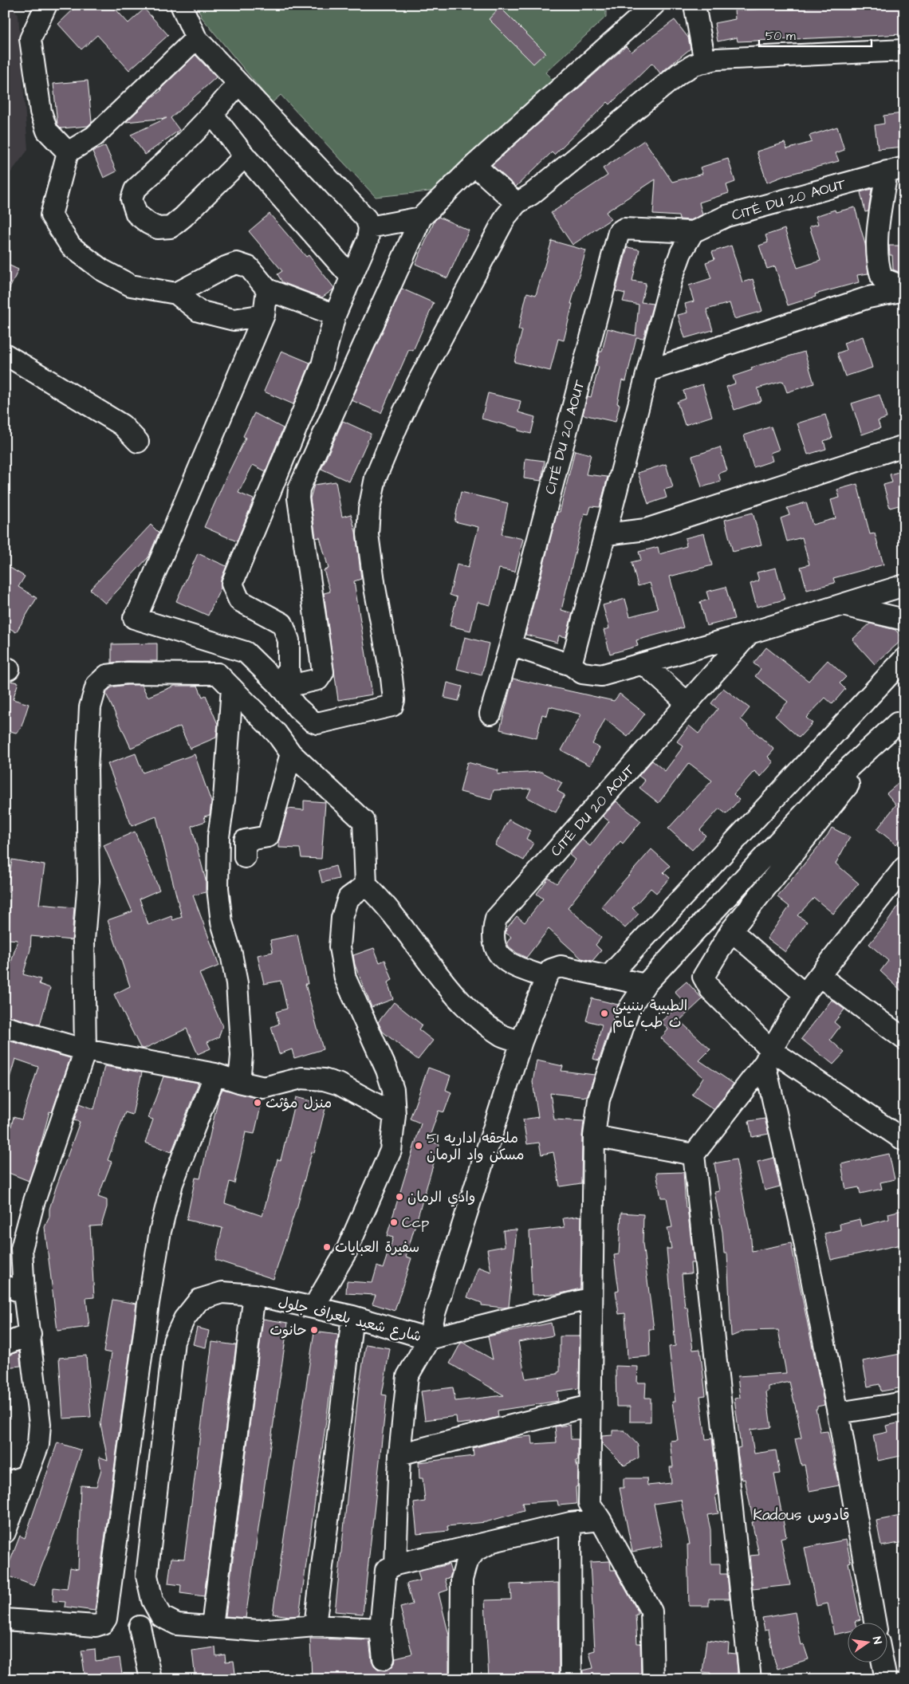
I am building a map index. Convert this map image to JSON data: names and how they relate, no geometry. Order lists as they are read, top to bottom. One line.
{"streets":{"street":["CITÉ DU 20 AOUT","شارع شعيد بلعراف جلول"]},"districts":["Kadous قادوس"],"places":["الطبيبة بننيني ث طب عام","منزل مؤثث","ملحقه اداريه 51 مسكن واد الرمان","وادي الرمان","Ccp","سفيرة العبايات","حانوت"],"scale_bar":"50 m","north":"right"}
